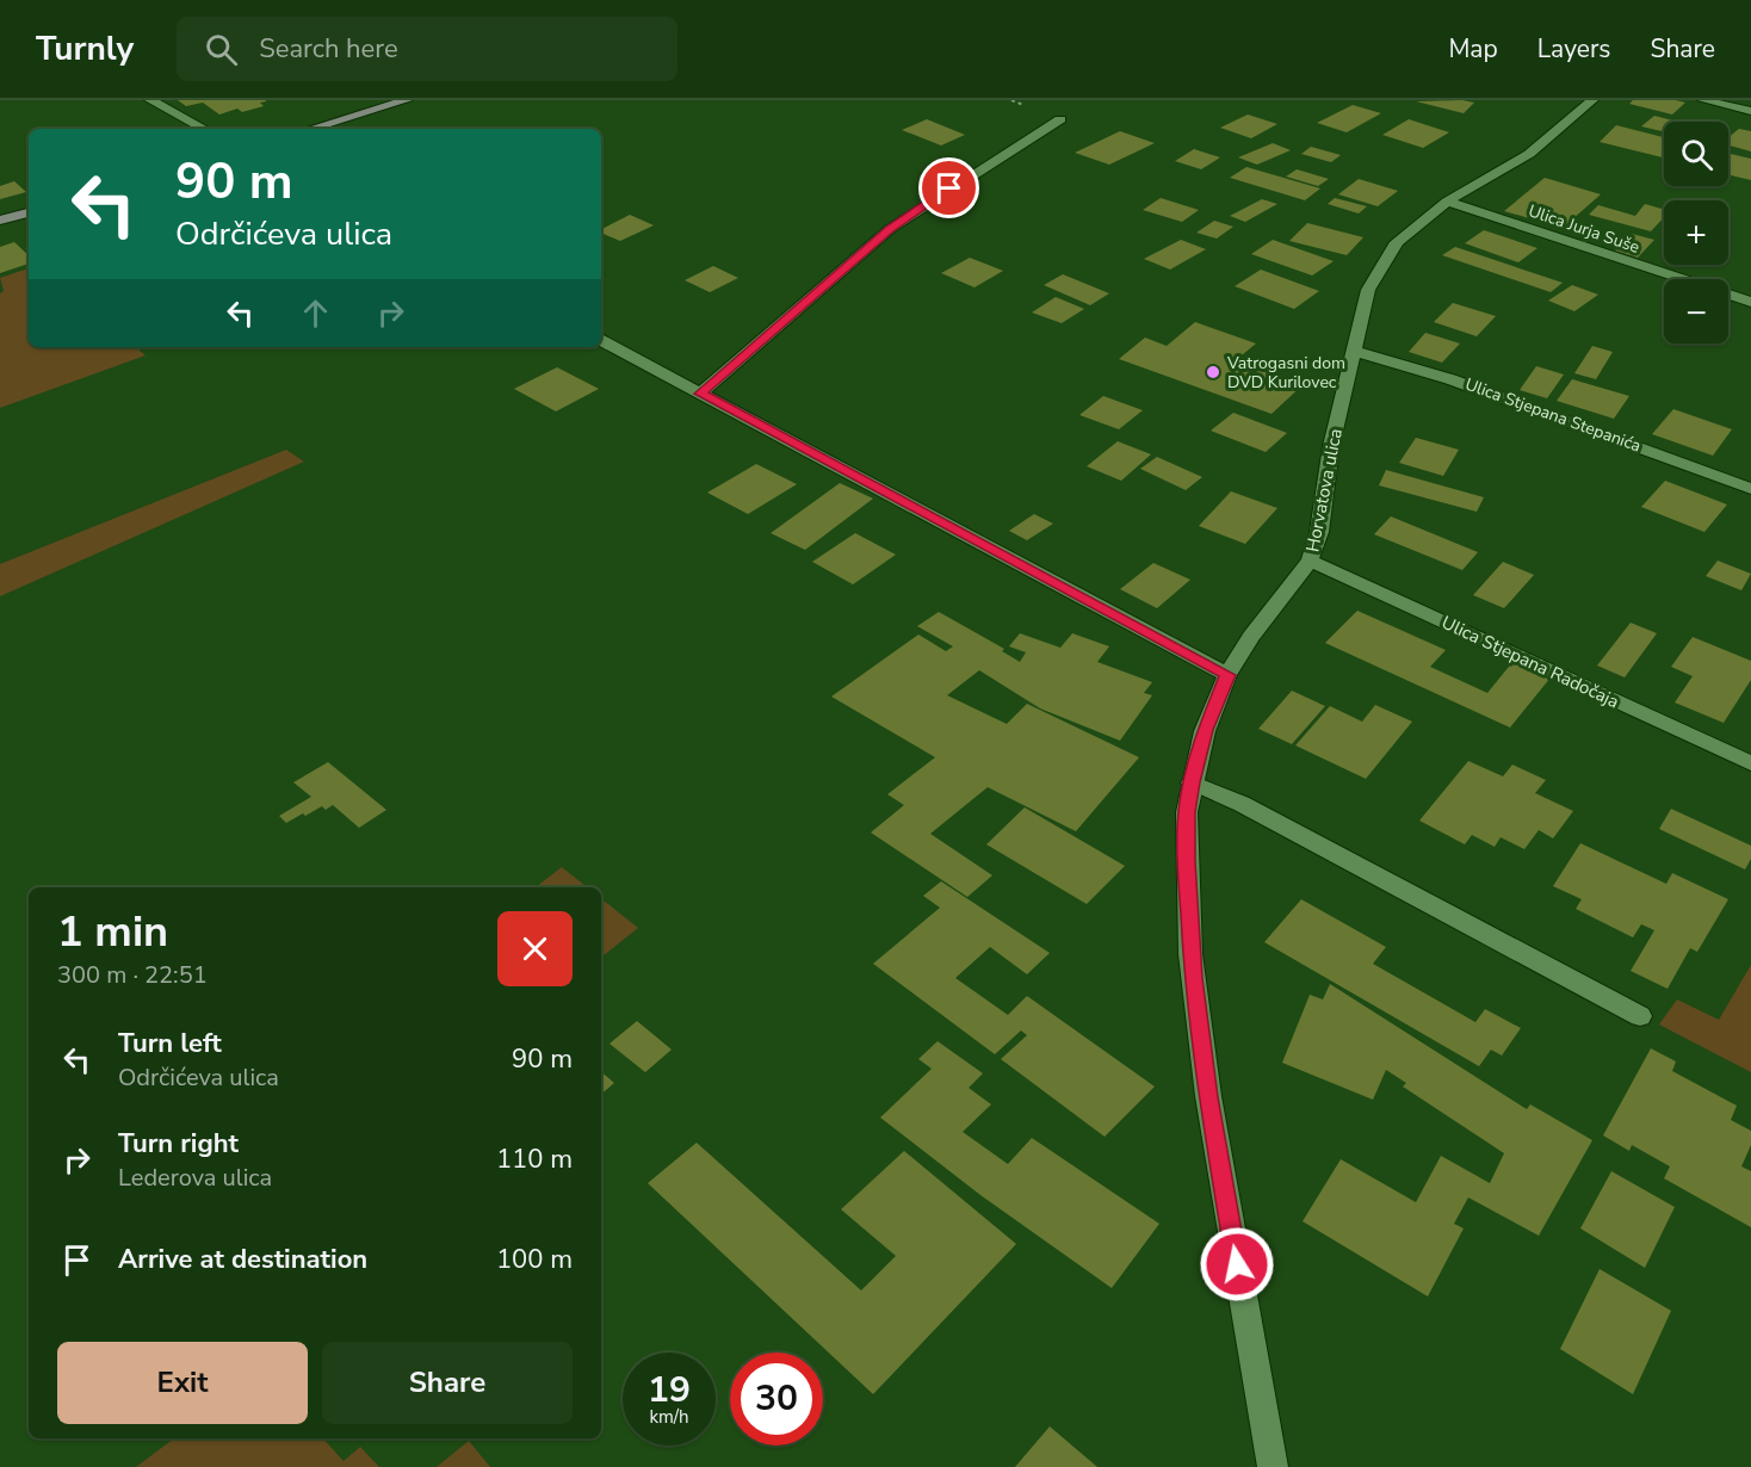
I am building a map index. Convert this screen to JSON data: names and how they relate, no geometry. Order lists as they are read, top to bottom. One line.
{"streets":{"street":["Ulica Jurja Suše","Ulica Stjepana Stepanića","Horvatova ulica","Ulica Stjepana Radočaja"]},"crossings":[["Ulica Jurja Suše","Horvatova ulica"],["Ulica Stjepana Stepanića","Horvatova ulica"],["Horvatova ulica","Ulica Stjepana Radočaja"]],"places":["Vatrogasni dom DVD Kurilovec"],"page":{"header":"Turnly","search":"Search here","nav":["Map","Layers","Share"],"map_buttons":["+","−"],"turn":["90 m","Odrčićeva ulica"],"heading":["1 min","300 m · 22:51"],"list":[{"name":"Turn left","note":"Odrčićeva ulica","value":"90 m"},{"name":"Turn right","note":"Lederova ulica","value":"110 m"},{"name":"Arrive at destination","value":"100 m"}],"buttons":["Exit","Share"],"speed":"19 km/h","limit":"30"}}
